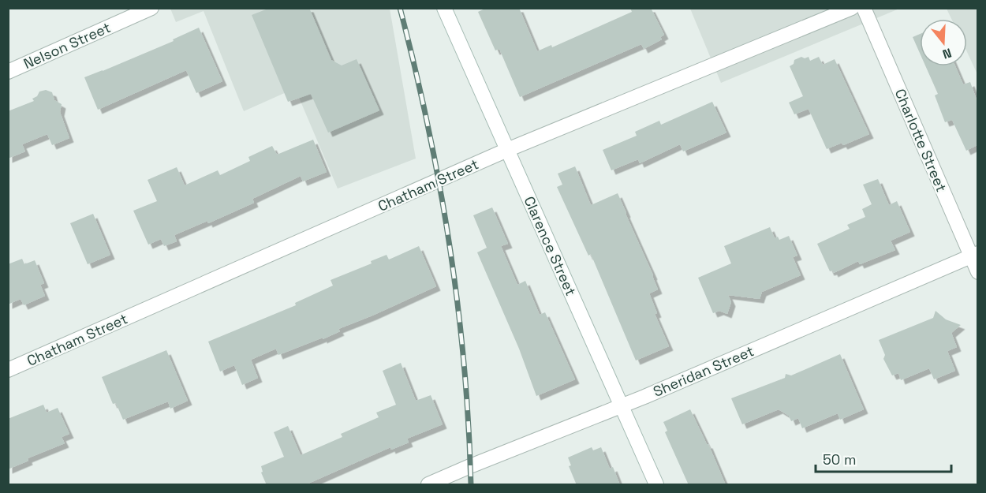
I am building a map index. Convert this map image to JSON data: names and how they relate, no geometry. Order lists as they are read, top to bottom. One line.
{"streets":{"street":["Nelson Street","Charlotte Street","Chatham Street","Clarence Street","Sheridan Street"]},"crossings":[["Charlotte Street","Sheridan Street"],["Chatham Street","Clarence Street"],["Clarence Street","Sheridan Street"]],"scale_bar":"50 m","north":"bottom"}
